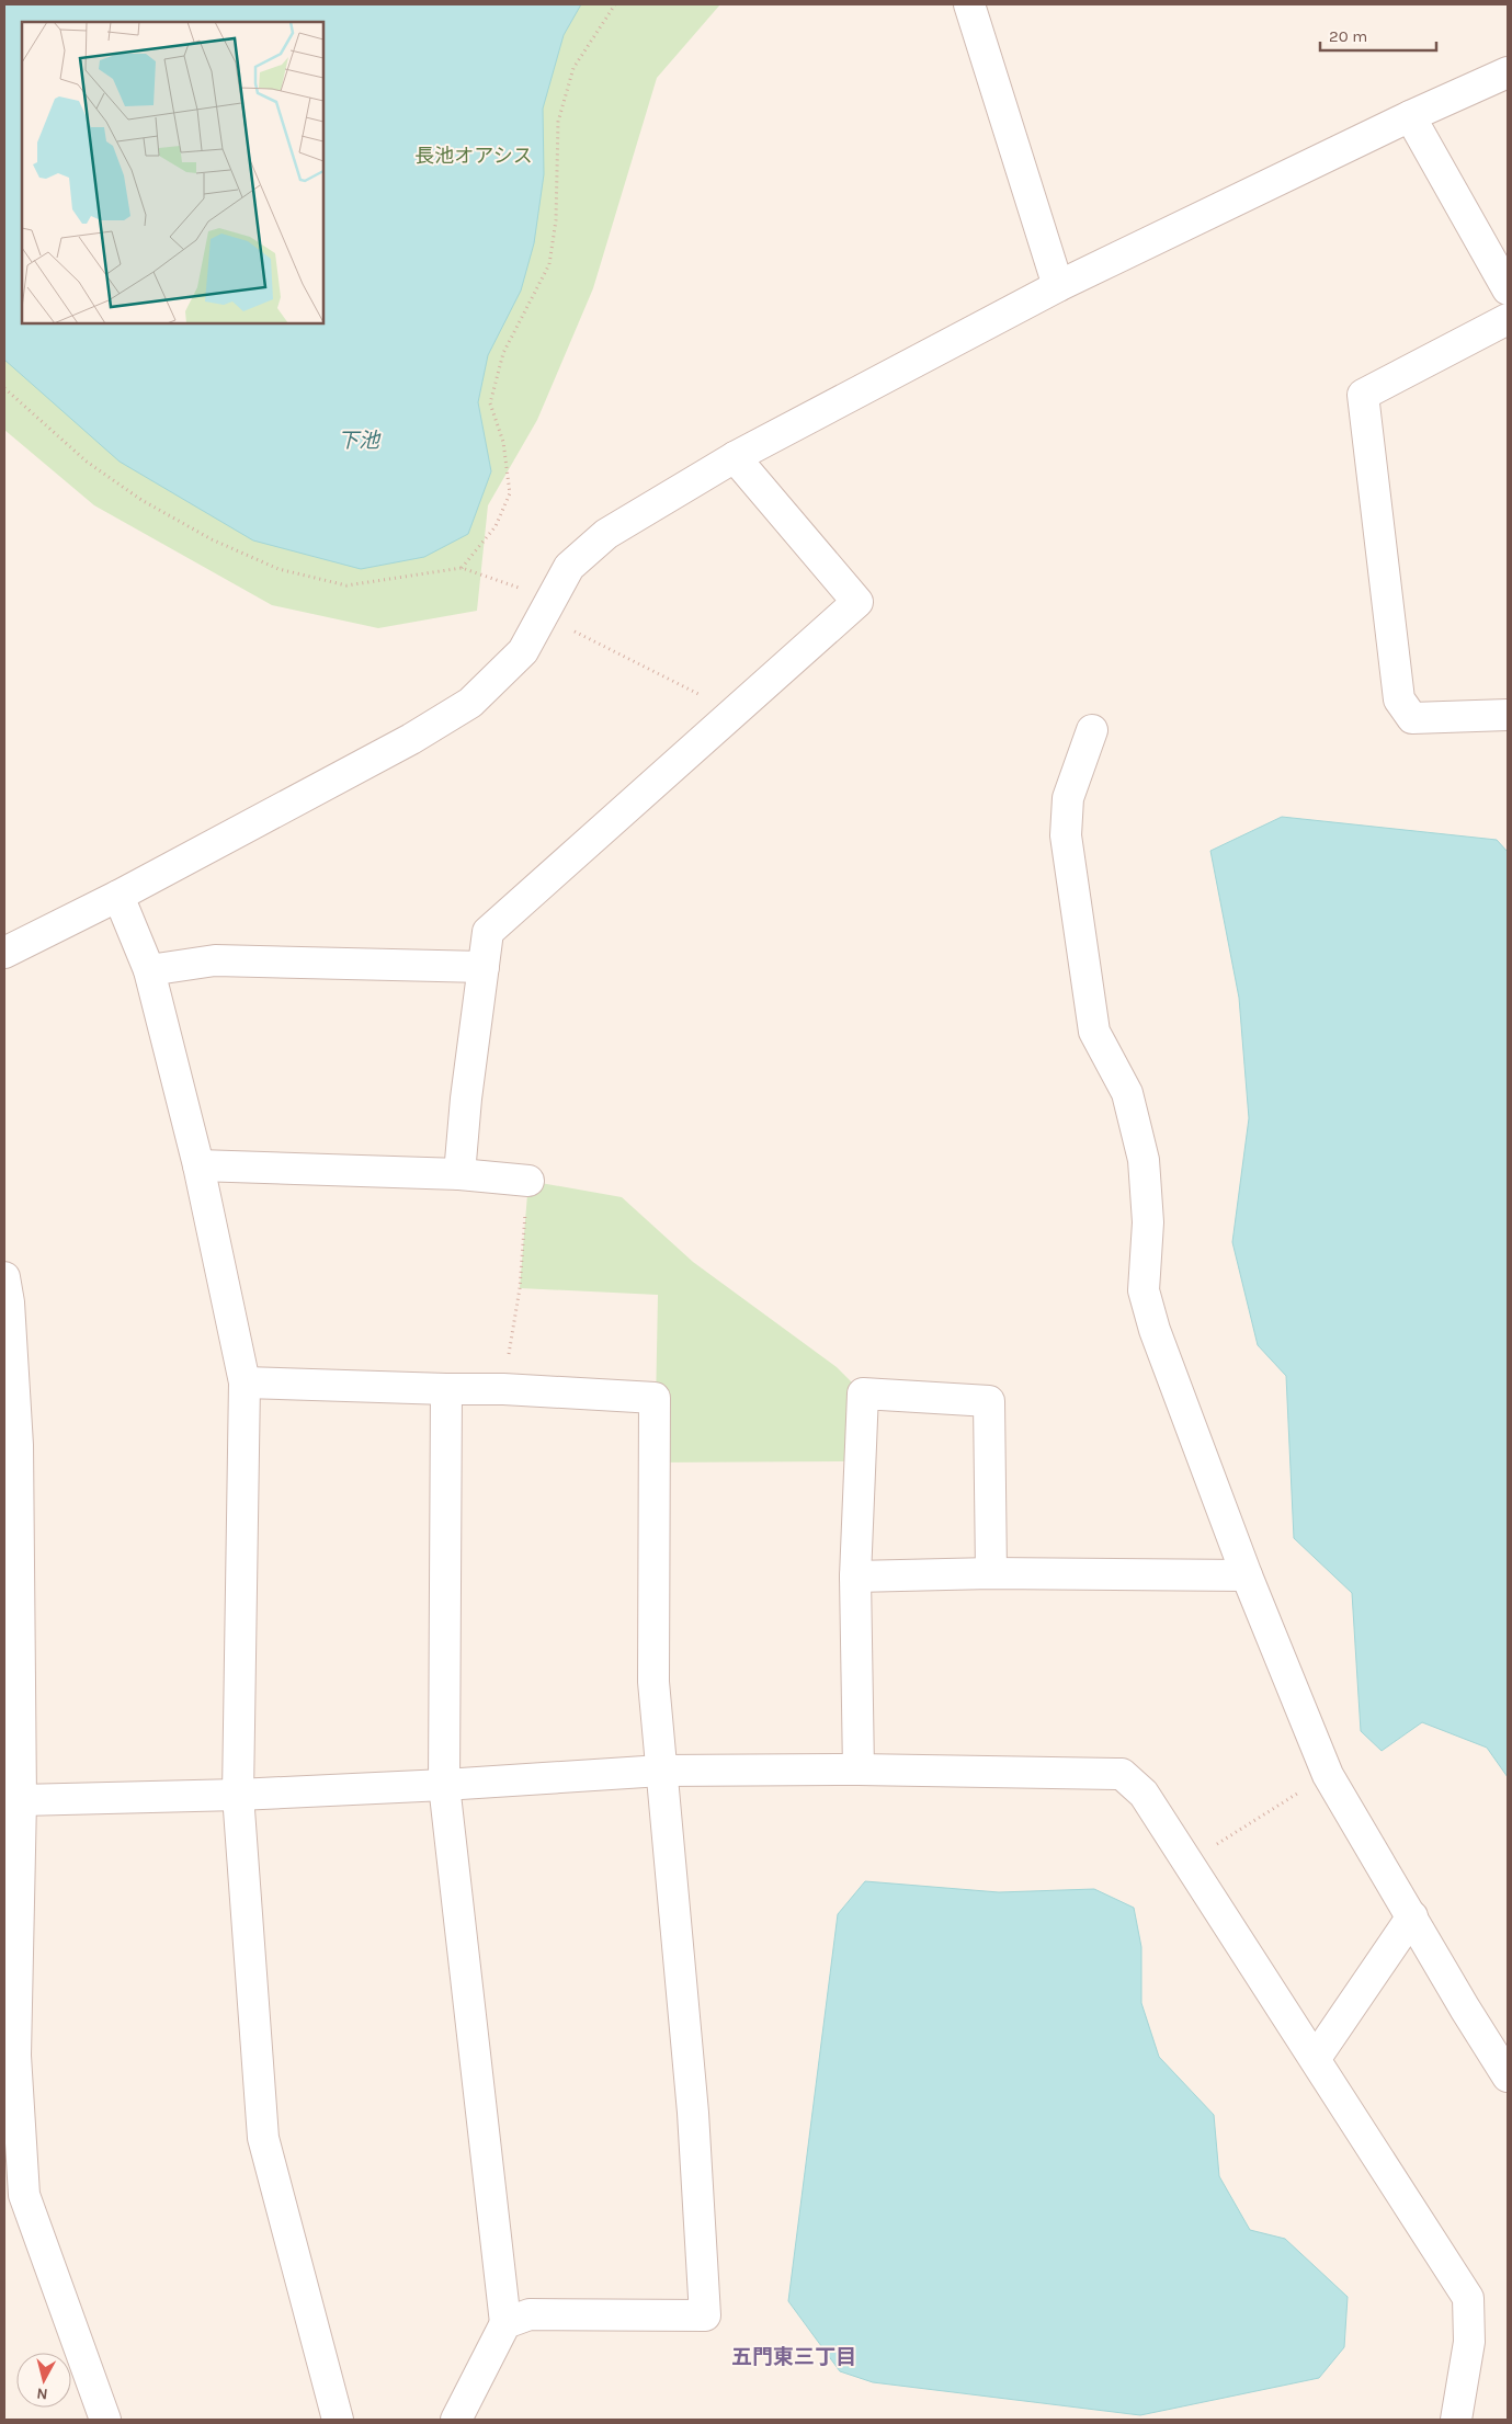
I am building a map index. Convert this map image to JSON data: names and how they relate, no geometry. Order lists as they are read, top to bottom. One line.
{"districts":["五門東三丁目"],"water":["下池"],"parks":["長池オアシス"],"scale_bar":"20 m","north":"bottom"}
